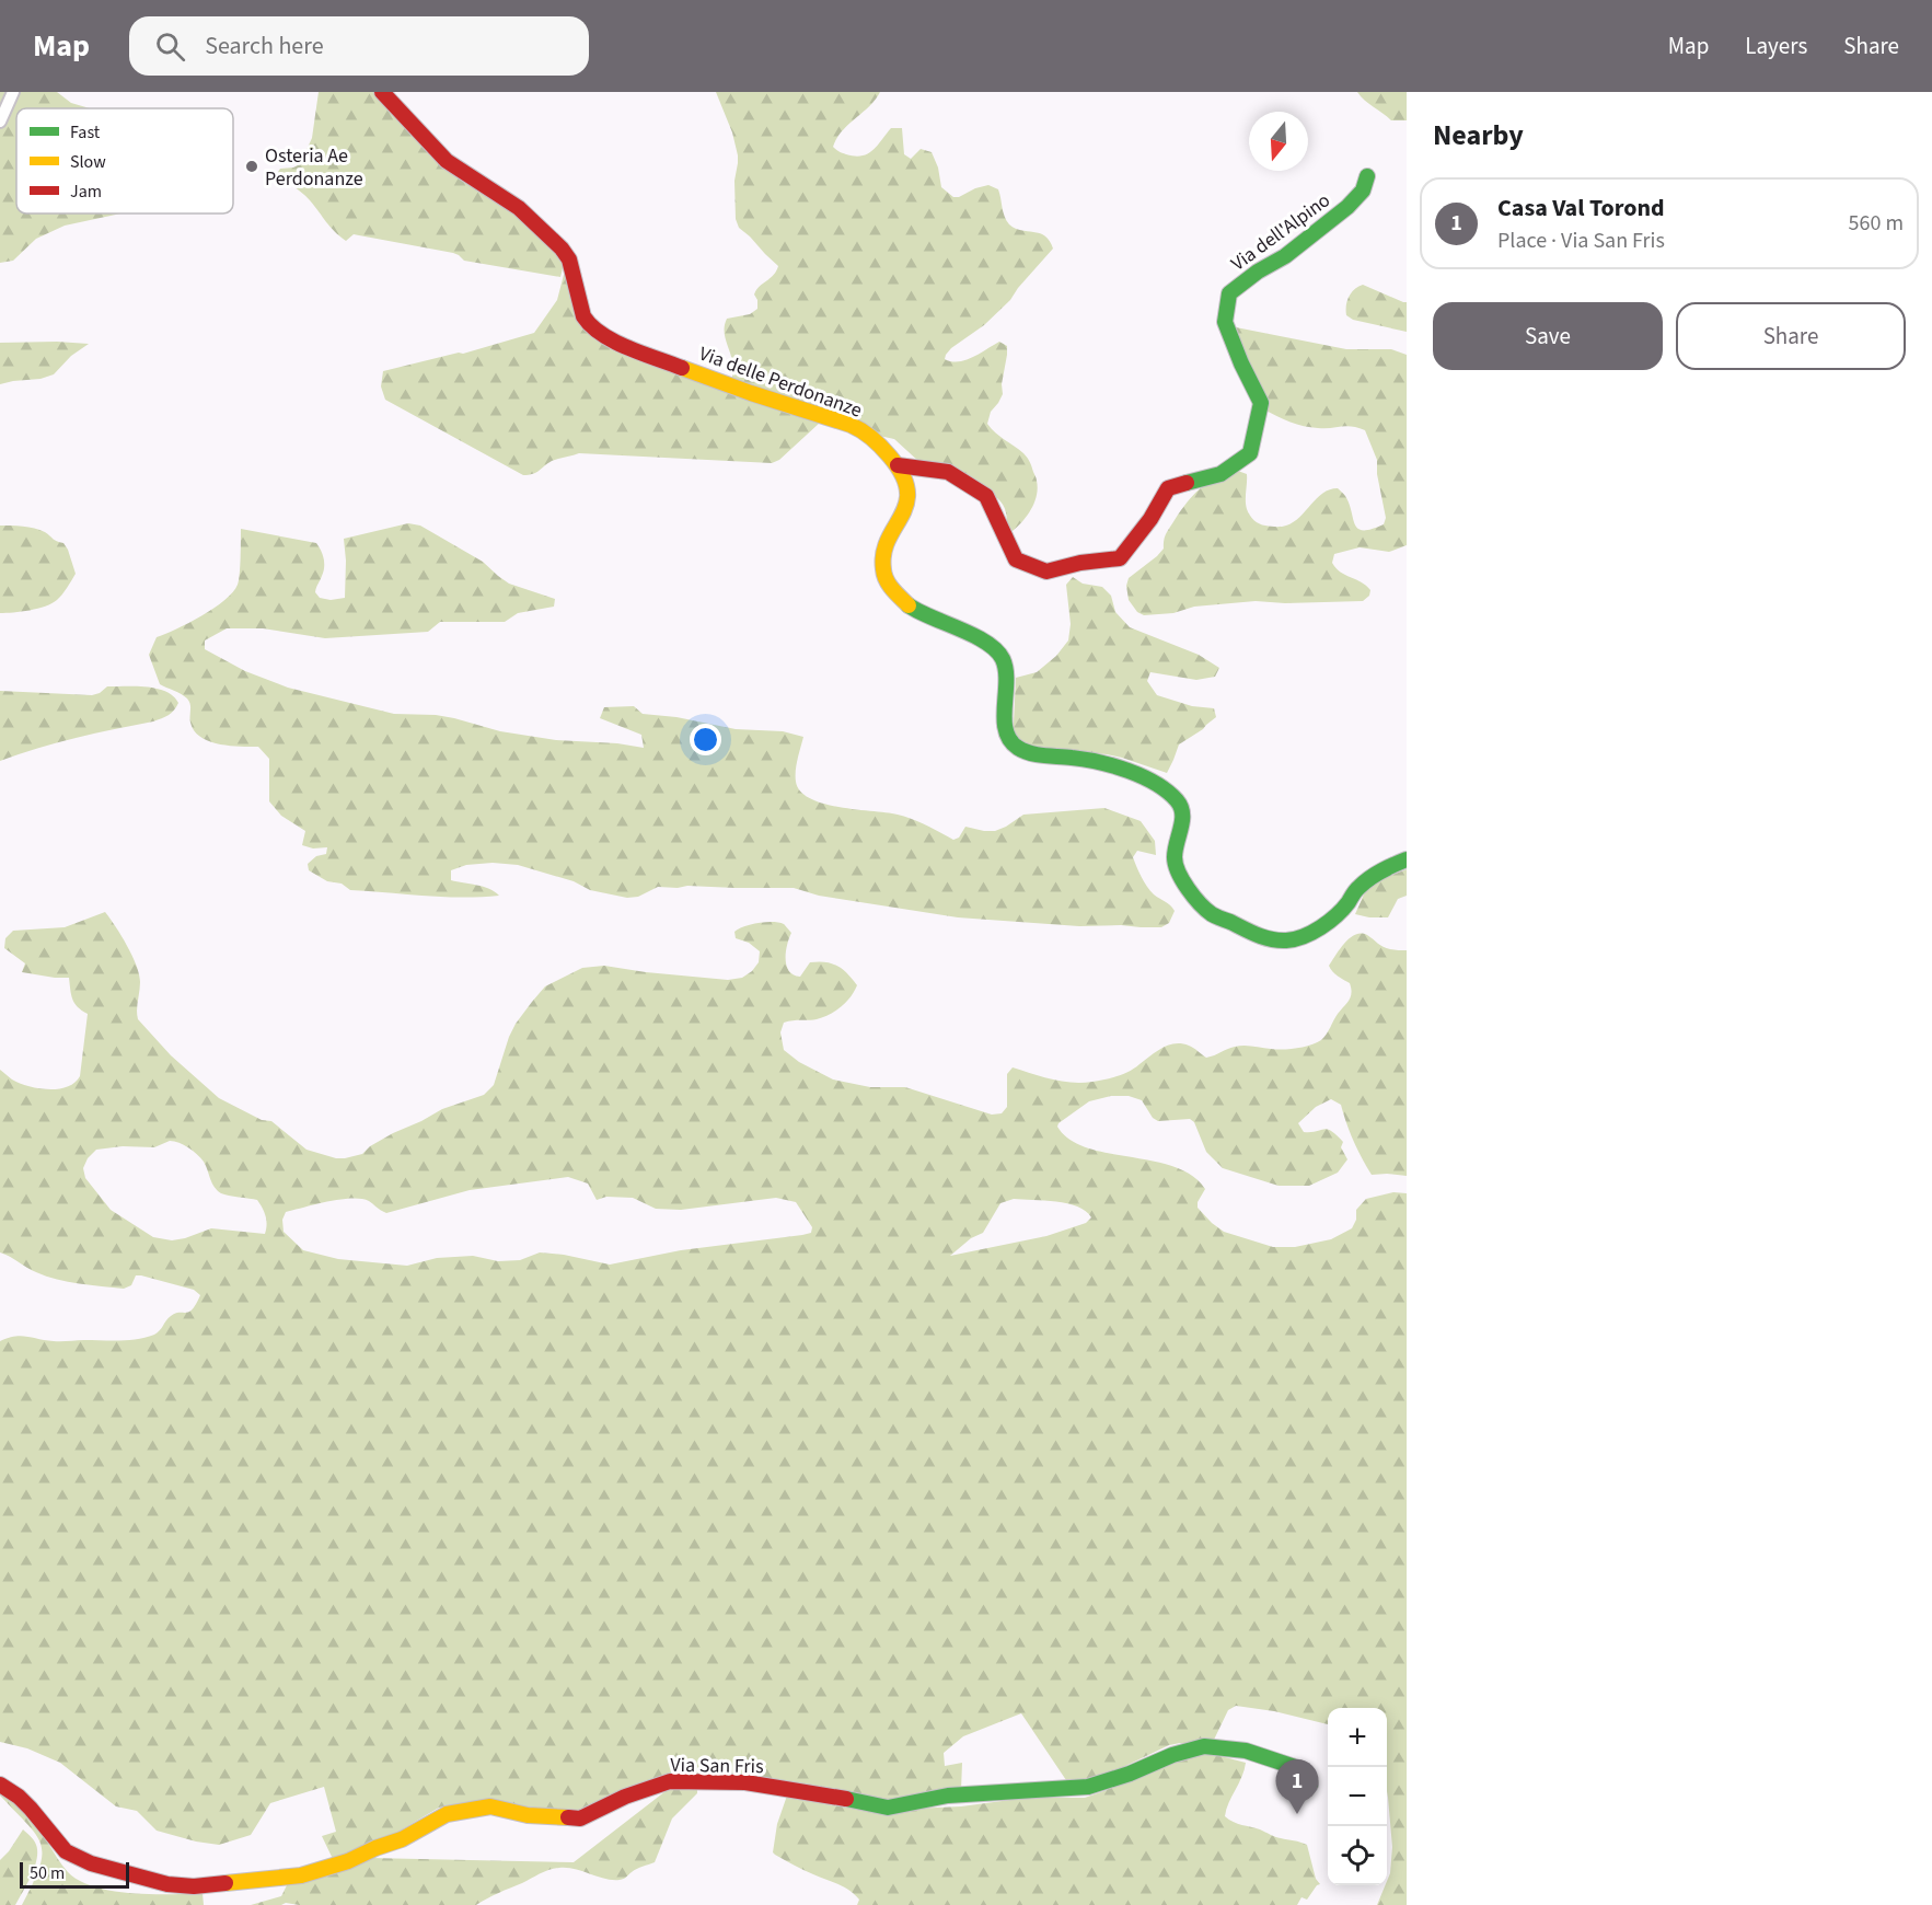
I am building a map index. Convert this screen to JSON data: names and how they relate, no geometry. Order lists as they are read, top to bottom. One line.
{"streets":{"street":["Via dell'Alpino","Via delle Perdonanze","Via San Fris"]},"crossings":[["Via dell'Alpino","Via delle Perdonanze"]],"places":["Osteria Ae Perdonanze"],"legend":["Fast","Slow","Jam"],"scale_bar":"50 m","north":"bottom","page":{"header":"Map","search":"Search here","nav":["Map","Layers","Share"],"heading":"Nearby","list":[{"mark":"1","name":"Casa Val Torond","note":"Place · Via San Fris","value":"560 m"}],"buttons":["Save","Share"],"map_buttons":["+","−"],"pins":"1","scale":"50 m"}}
